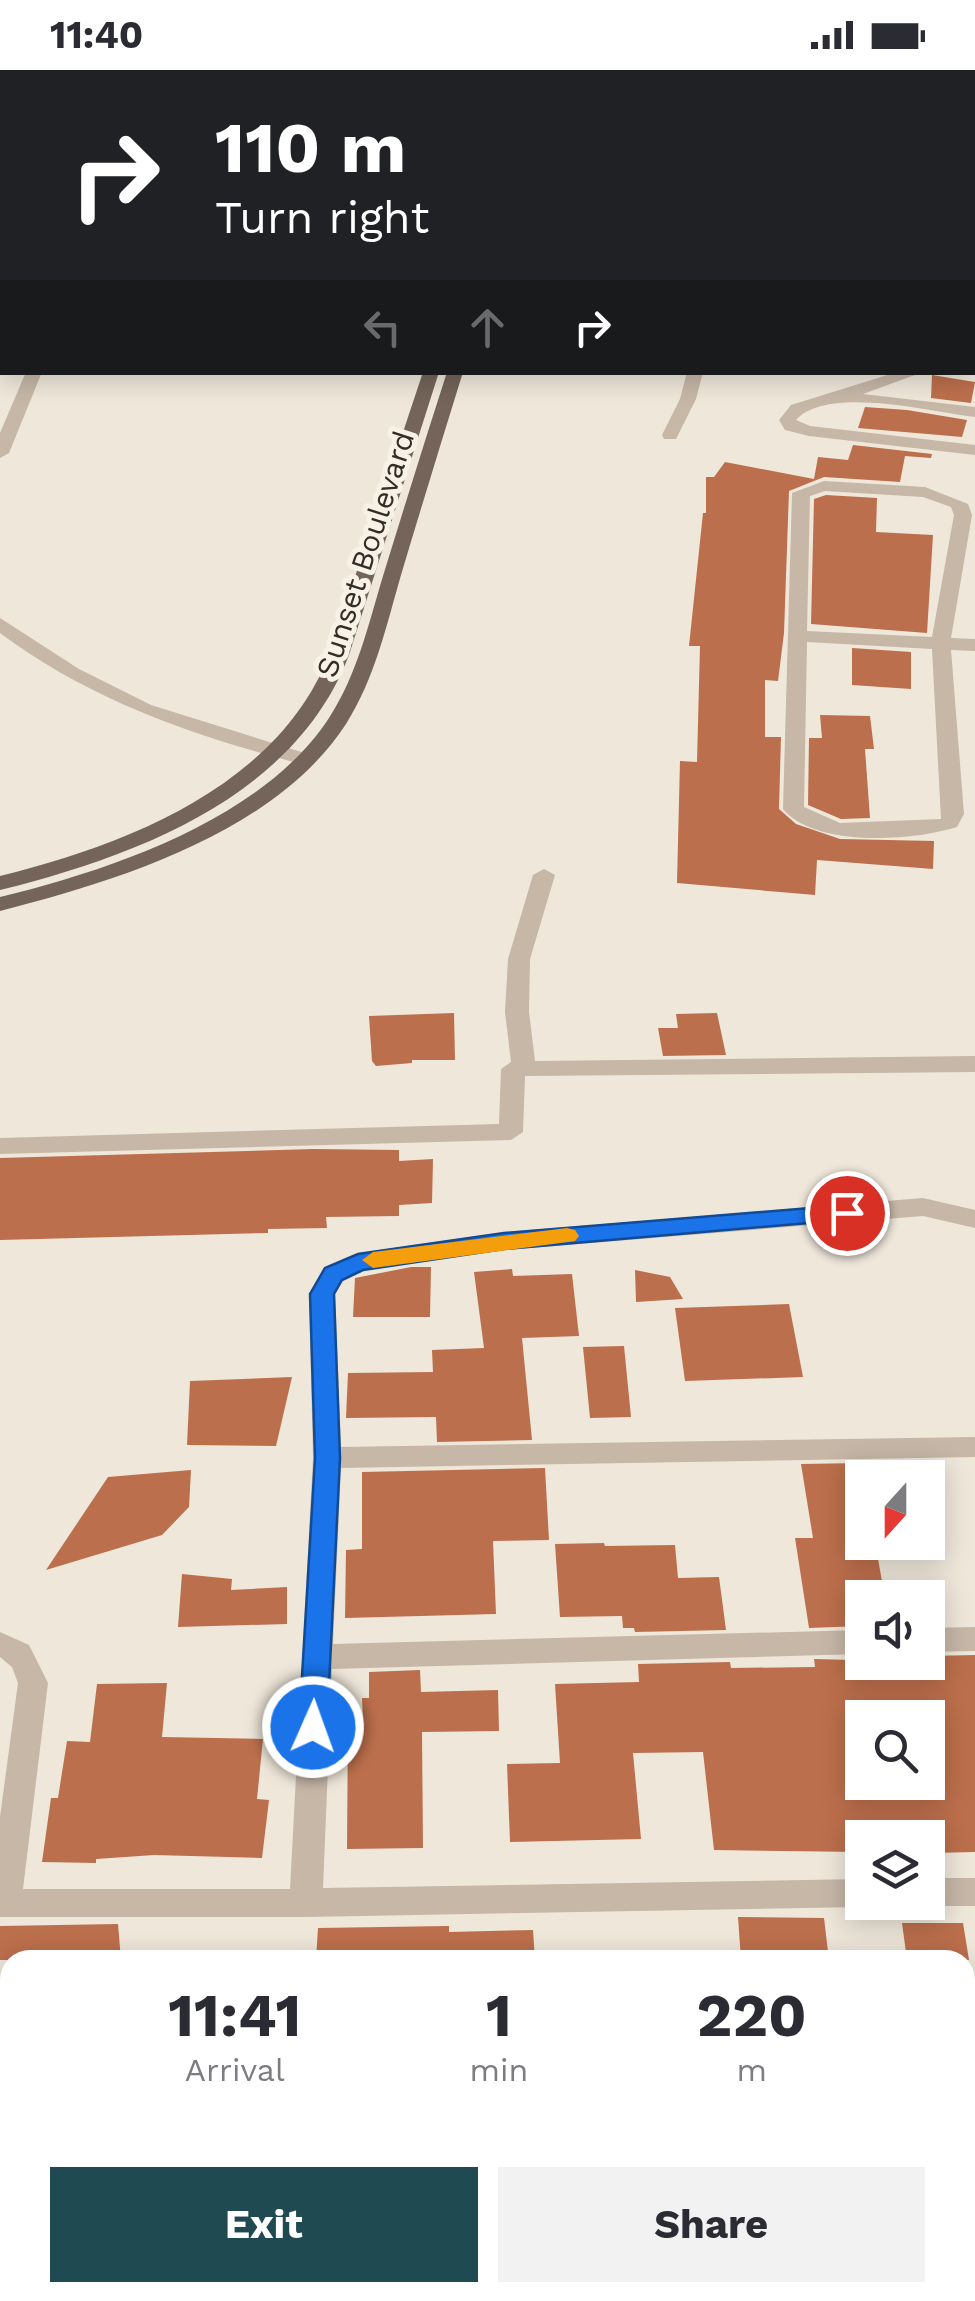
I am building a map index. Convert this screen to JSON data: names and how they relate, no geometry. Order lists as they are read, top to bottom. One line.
{"streets":{"main road":["Sunset Boulevard"]},"north":"bottom","page":{"status":"11:40","turn":["110 m","Turn right"],"eta":["11:41","Arrival","1","min","220","m"],"buttons":["Exit","Share"]}}
